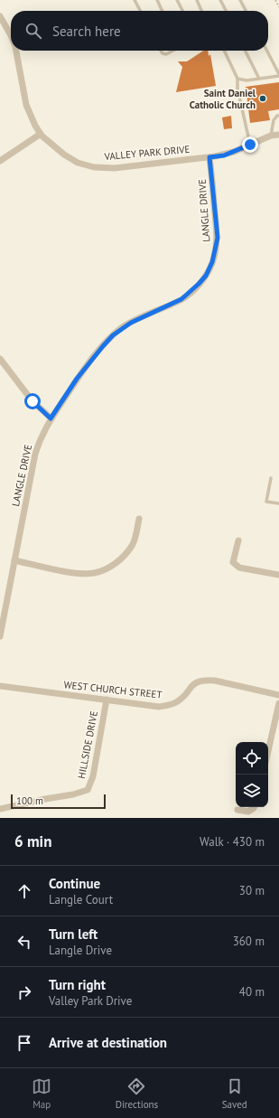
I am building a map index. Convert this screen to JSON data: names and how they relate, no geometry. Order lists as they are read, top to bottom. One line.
{"streets":{"street":["VALLEY PARK DRIVE","LANGLE DRIVE","WEST CHURCH STREET","HILLSIDE DRIVE"]},"crossings":[["VALLEY PARK DRIVE","LANGLE DRIVE"],["WEST CHURCH STREET","HILLSIDE DRIVE"]],"places":["Saint Daniel Catholic Church"],"scale_bar":"100 m","page":{"search":"Search here","scale":"100 m","heading":["6 min","Walk · 430 m"],"list":[["Continue","Langle Court","30 m"],["Turn left","Langle Drive","360 m"],["Turn right","Valley Park Drive","40 m"],"Arrive at destination"],"nav":["Map","Directions","Saved"]}}
